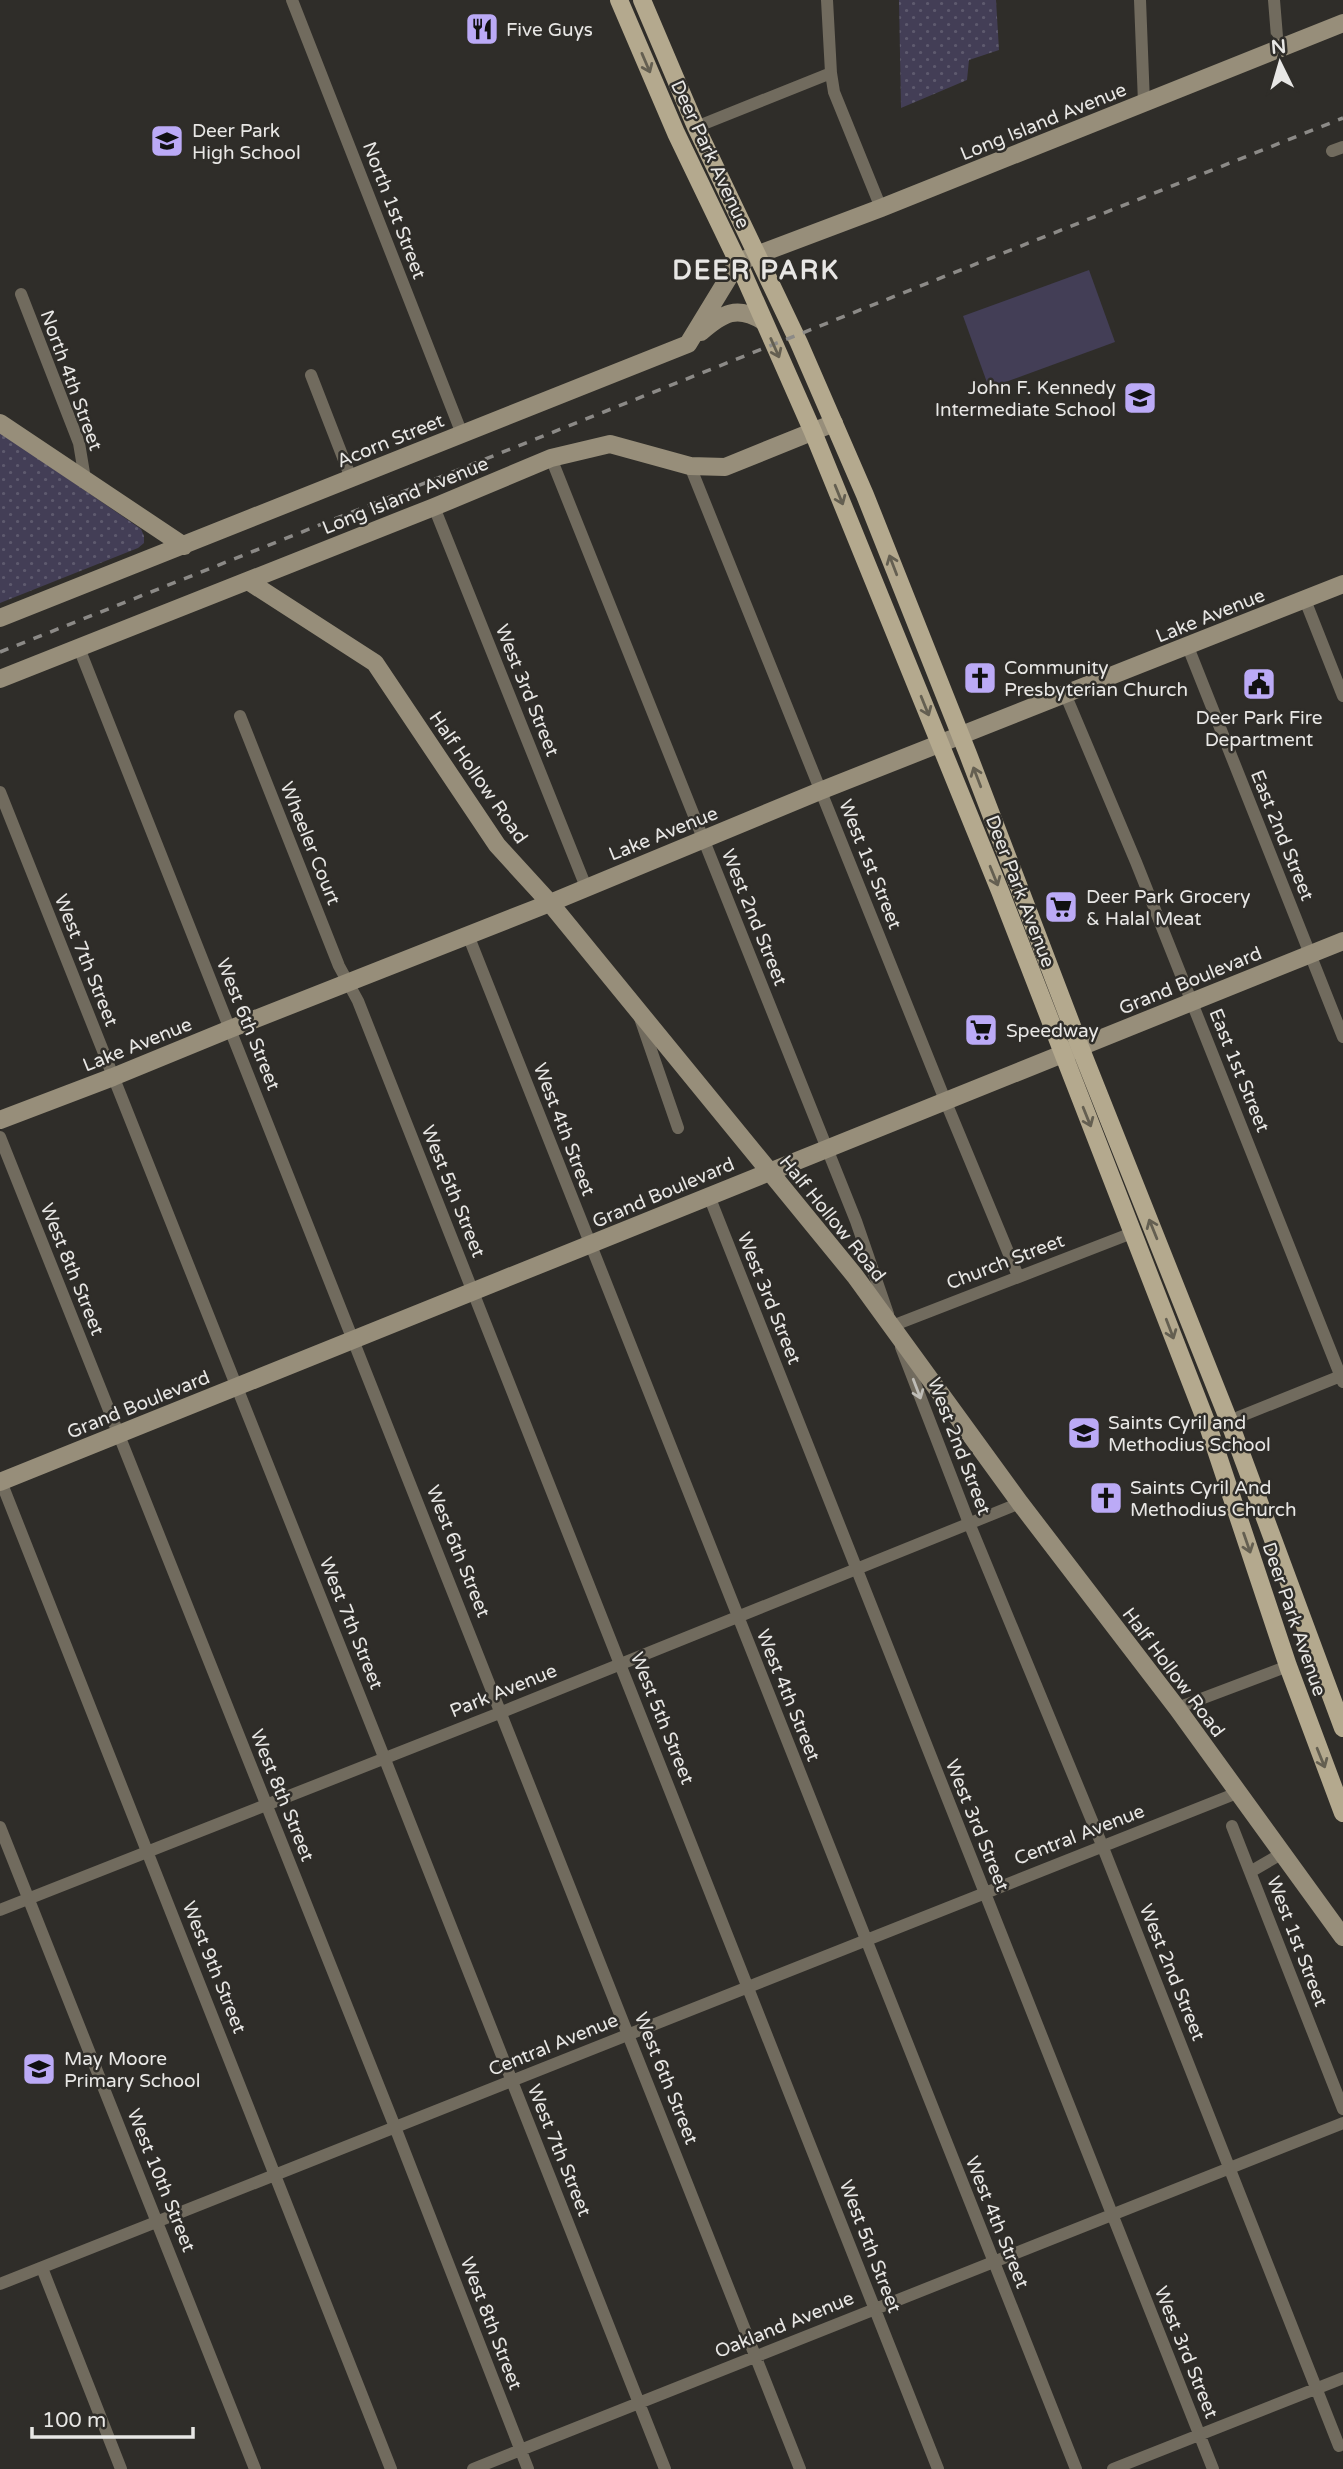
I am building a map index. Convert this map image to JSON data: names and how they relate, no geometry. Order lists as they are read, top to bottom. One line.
{"streets":{"main road":["Deer Park Avenue"],"street":["Long Island Avenue","North 1st Street","North 4th Street","Acorn Street","Lake Avenue","West 3rd Street","Half Hollow Road","East 2nd Street","Wheeler Court","West 1st Street","West 2nd Street","West 7th Street","Grand Boulevard","West 6th Street","East 1st Street","West 4th Street","West 5th Street","Church Street","West 8th Street","Park Avenue","Central Avenue","West 9th Street","West 10th Street","Oakland Avenue"]},"crossings":[["Long Island Avenue","Deer Park Avenue"],["Long Island Avenue","West 3rd Street"],["Long Island Avenue","Half Hollow Road"],["Long Island Avenue","West 1st Street"],["Long Island Avenue","West 2nd Street"],["Long Island Avenue","West 6th Street"],["Deer Park Avenue","Acorn Street"],["Deer Park Avenue","Lake Avenue"],["Deer Park Avenue","Grand Boulevard"],["Deer Park Avenue","Church Street"],["North 1st Street","Acorn Street"],["Lake Avenue","West 3rd Street"],["Lake Avenue","Half Hollow Road"],["Lake Avenue","East 2nd Street"],["Lake Avenue","Wheeler Court"],["Lake Avenue","West 1st Street"],["Lake Avenue","West 2nd Street"],["Lake Avenue","West 7th Street"],["Lake Avenue","West 6th Street"],["Lake Avenue","East 1st Street"],["Lake Avenue","West 4th Street"],["Lake Avenue","West 5th Street"],["West 3rd Street","Grand Boulevard"],["West 3rd Street","Park Avenue"],["West 3rd Street","Central Avenue"],["West 3rd Street","Oakland Avenue"],["Half Hollow Road","West 2nd Street"],["Half Hollow Road","Grand Boulevard"],["Half Hollow Road","Church Street"],["Half Hollow Road","Park Avenue"],["Half Hollow Road","Central Avenue"],["East 2nd Street","Grand Boulevard"],["Wheeler Court","West 5th Street"],["West 1st Street","Grand Boulevard"],["West 1st Street","Church Street"],["West 2nd Street","Grand Boulevard"],["West 2nd Street","Church Street"],["West 2nd Street","Park Avenue"],["West 2nd Street","Central Avenue"],["West 2nd Street","Oakland Avenue"],["West 7th Street","Grand Boulevard"],["West 7th Street","Park Avenue"],["West 7th Street","Central Avenue"],["West 7th Street","Oakland Avenue"],["Grand Boulevard","West 6th Street"],["Grand Boulevard","East 1st Street"],["Grand Boulevard","West 4th Street"],["Grand Boulevard","West 5th Street"],["Grand Boulevard","West 8th Street"],["Grand Boulevard","West 9th Street"],["West 6th Street","Park Avenue"],["West 6th Street","Central Avenue"],["West 6th Street","Oakland Avenue"],["West 4th Street","Park Avenue"],["West 4th Street","Central Avenue"],["West 4th Street","Oakland Avenue"],["West 5th Street","Park Avenue"],["West 5th Street","Central Avenue"],["West 5th Street","Oakland Avenue"],["West 8th Street","Park Avenue"],["West 8th Street","Central Avenue"],["West 8th Street","Oakland Avenue"],["Park Avenue","West 9th Street"],["Park Avenue","West 10th Street"],["Central Avenue","West 9th Street"],["Central Avenue","West 10th Street"]],"districts":["DEER PARK"],"places":{"restaurant":["Five Guys"],"school or university":["Deer Park High School","John F. Kennedy Intermediate School","Saints Cyril and Methodius School","May Moore Primary School"],"church":["Community Presbyterian Church","Saints Cyril And Methodius Church"],"public building":["Deer Park Fire Department"],"supermarket":["Deer Park Grocery & Halal Meat","Speedway"]},"scale_bar":"100 m","north":"top"}
